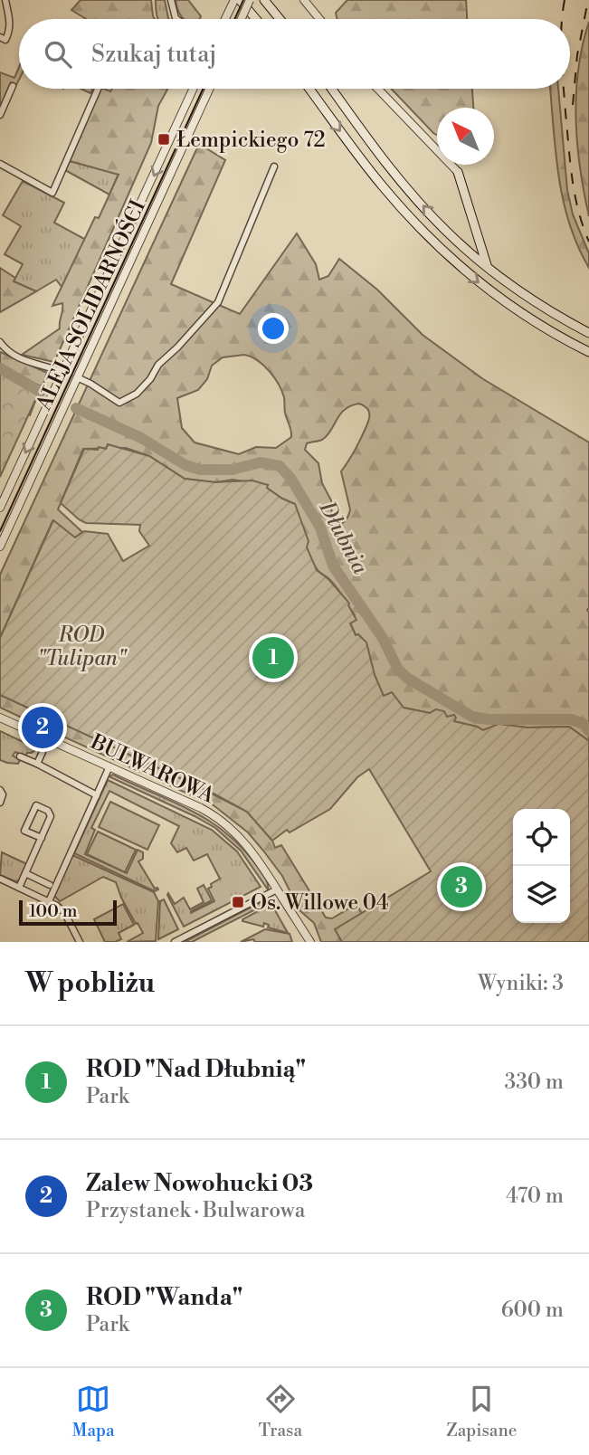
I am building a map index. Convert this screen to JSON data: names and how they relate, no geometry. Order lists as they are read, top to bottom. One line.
{"streets":{"street":["ALEJA SOLIDARNOŚCI","BULWAROWA"]},"water":["Dłubnia"],"parks":["ROD \"Tulipan\""],"places":{"transit":["Łempickiego 72","Os. Willowe 04"]},"scale_bar":"100 m","north":"top left","page":{"search":"Szukaj tutaj","pins":["1","2","3"],"scale":"100 m","heading":["W pobliżu","Wyniki: 3"],"list":[{"mark":"1","name":"ROD \"Nad Dłubnią\"","note":"Park","value":"330 m"},{"mark":"2","name":"Zalew Nowohucki 03","note":"Przystanek · Bulwarowa","value":"470 m"},{"mark":"3","name":"ROD \"Wanda\"","note":"Park","value":"600 m"}],"nav":["Mapa","Trasa","Zapisane"]}}
